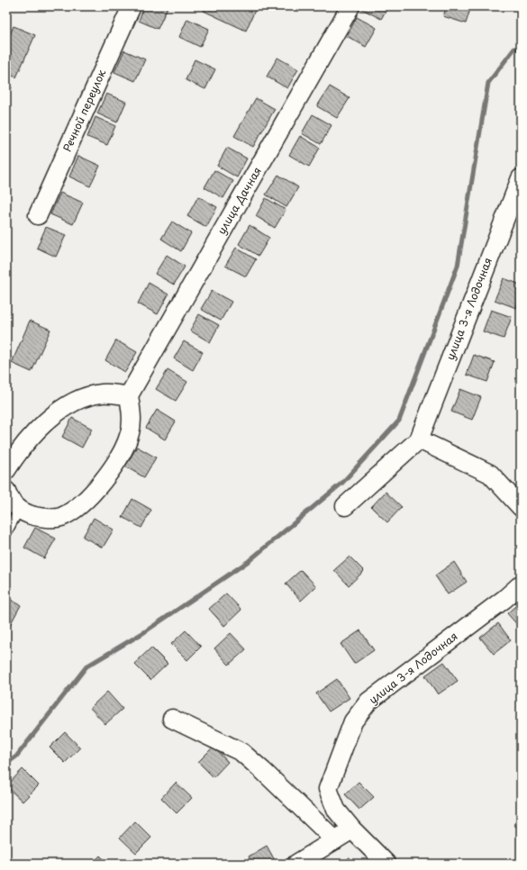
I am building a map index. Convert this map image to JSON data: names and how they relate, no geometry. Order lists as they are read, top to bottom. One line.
{"streets":{"street":["Речной переулок","улица Дачная","улица 3-я Лодочная"]}}
